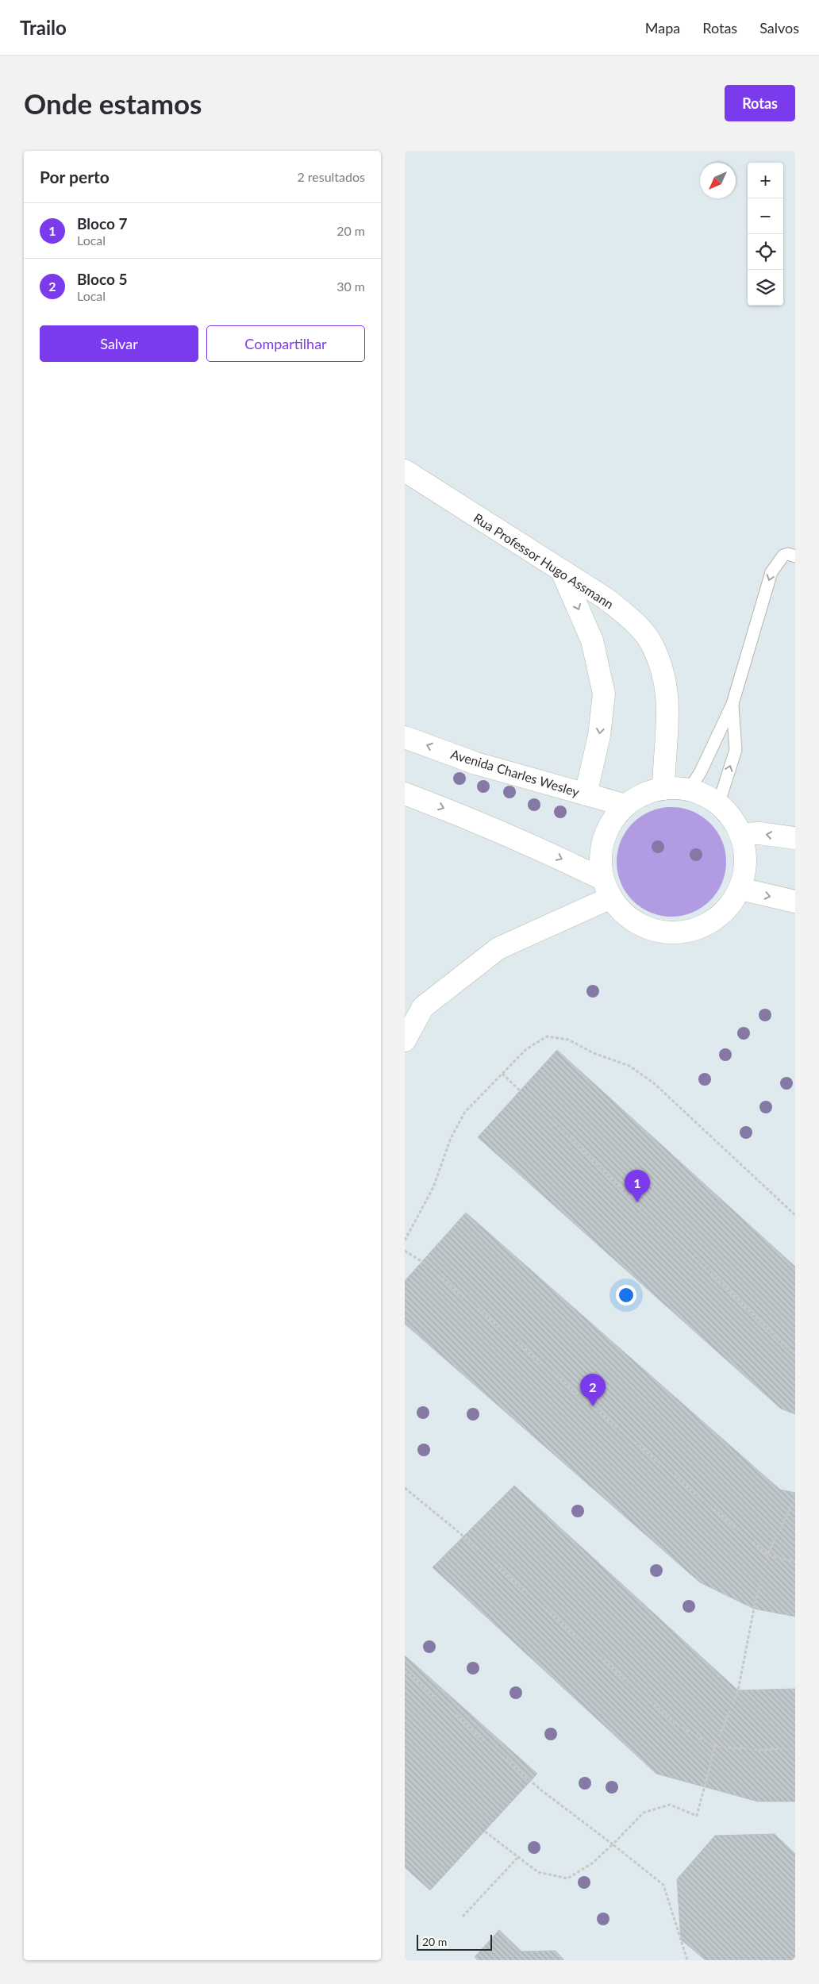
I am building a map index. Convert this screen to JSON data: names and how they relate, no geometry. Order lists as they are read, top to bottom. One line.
{"streets":{"street":["Rua Professor Hugo Assmann","Avenida Charles Wesley"]},"scale_bar":"20 m","north":"bottom left","page":{"header":"Trailo","nav":["Mapa","Rotas","Salvos"],"buttons":["Rotas",["Salvar","Compartilhar"]],"title":"Onde estamos","heading":["Por perto","2 resultados"],"map_buttons":["+","−"],"list":[{"mark":"1","name":"Bloco 7","note":"Local","value":"20 m"},{"mark":"2","name":"Bloco 5","note":"Local","value":"30 m"}],"pins":["1","2"],"scale":"20 m"}}
